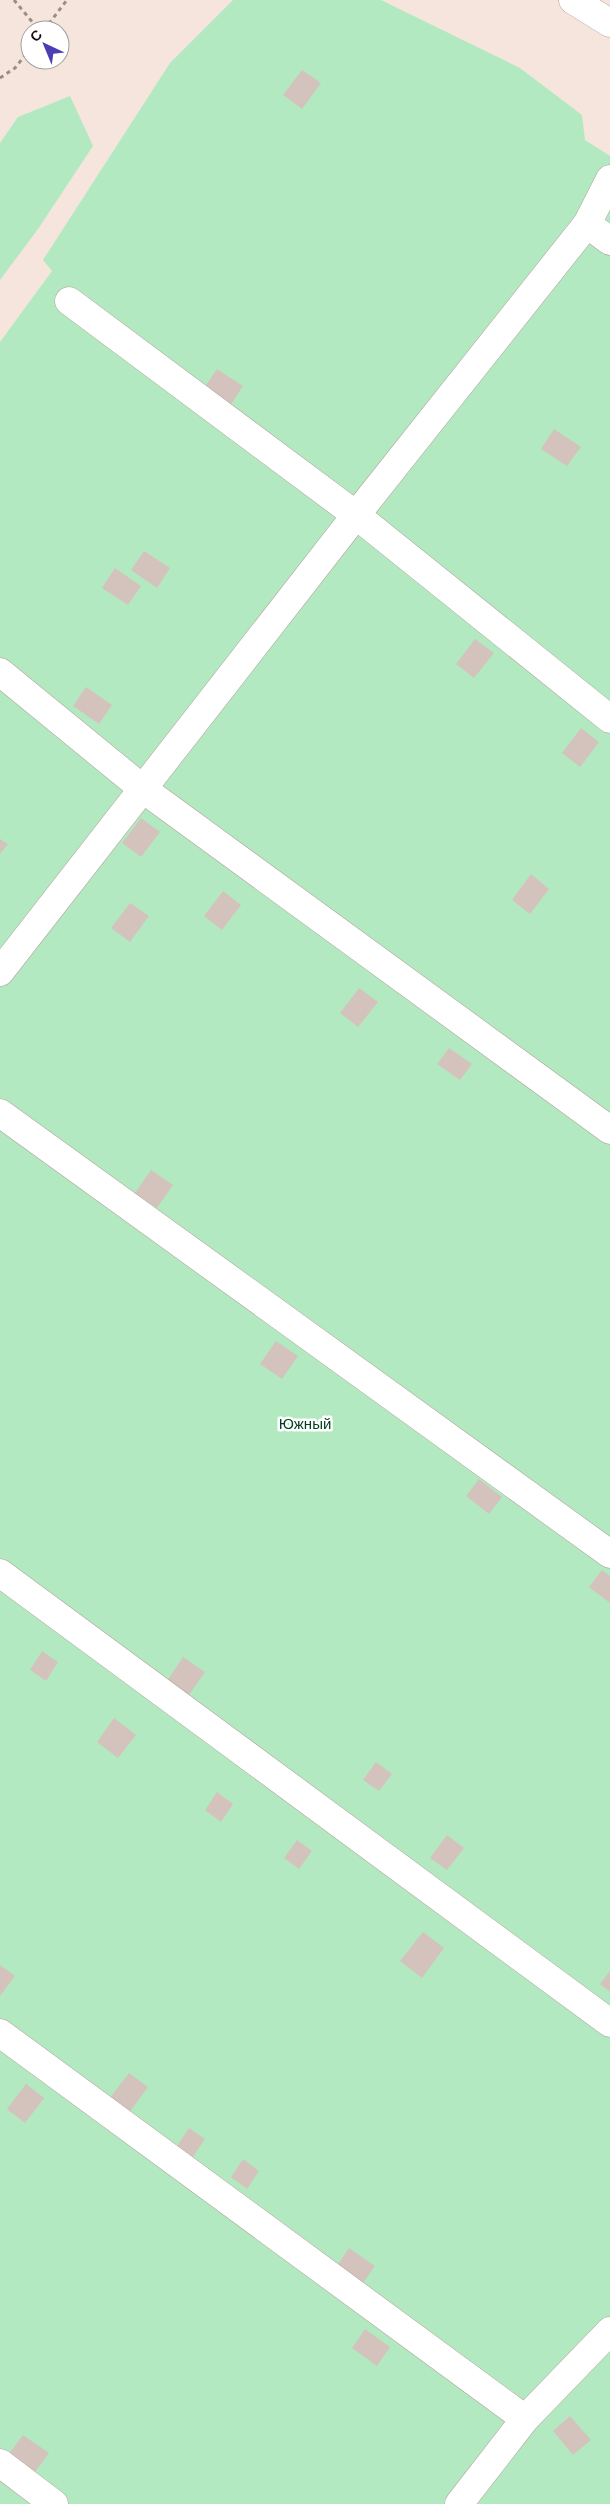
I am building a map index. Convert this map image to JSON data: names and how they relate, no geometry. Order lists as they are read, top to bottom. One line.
{"parks":["Южный"],"north":"top left"}
